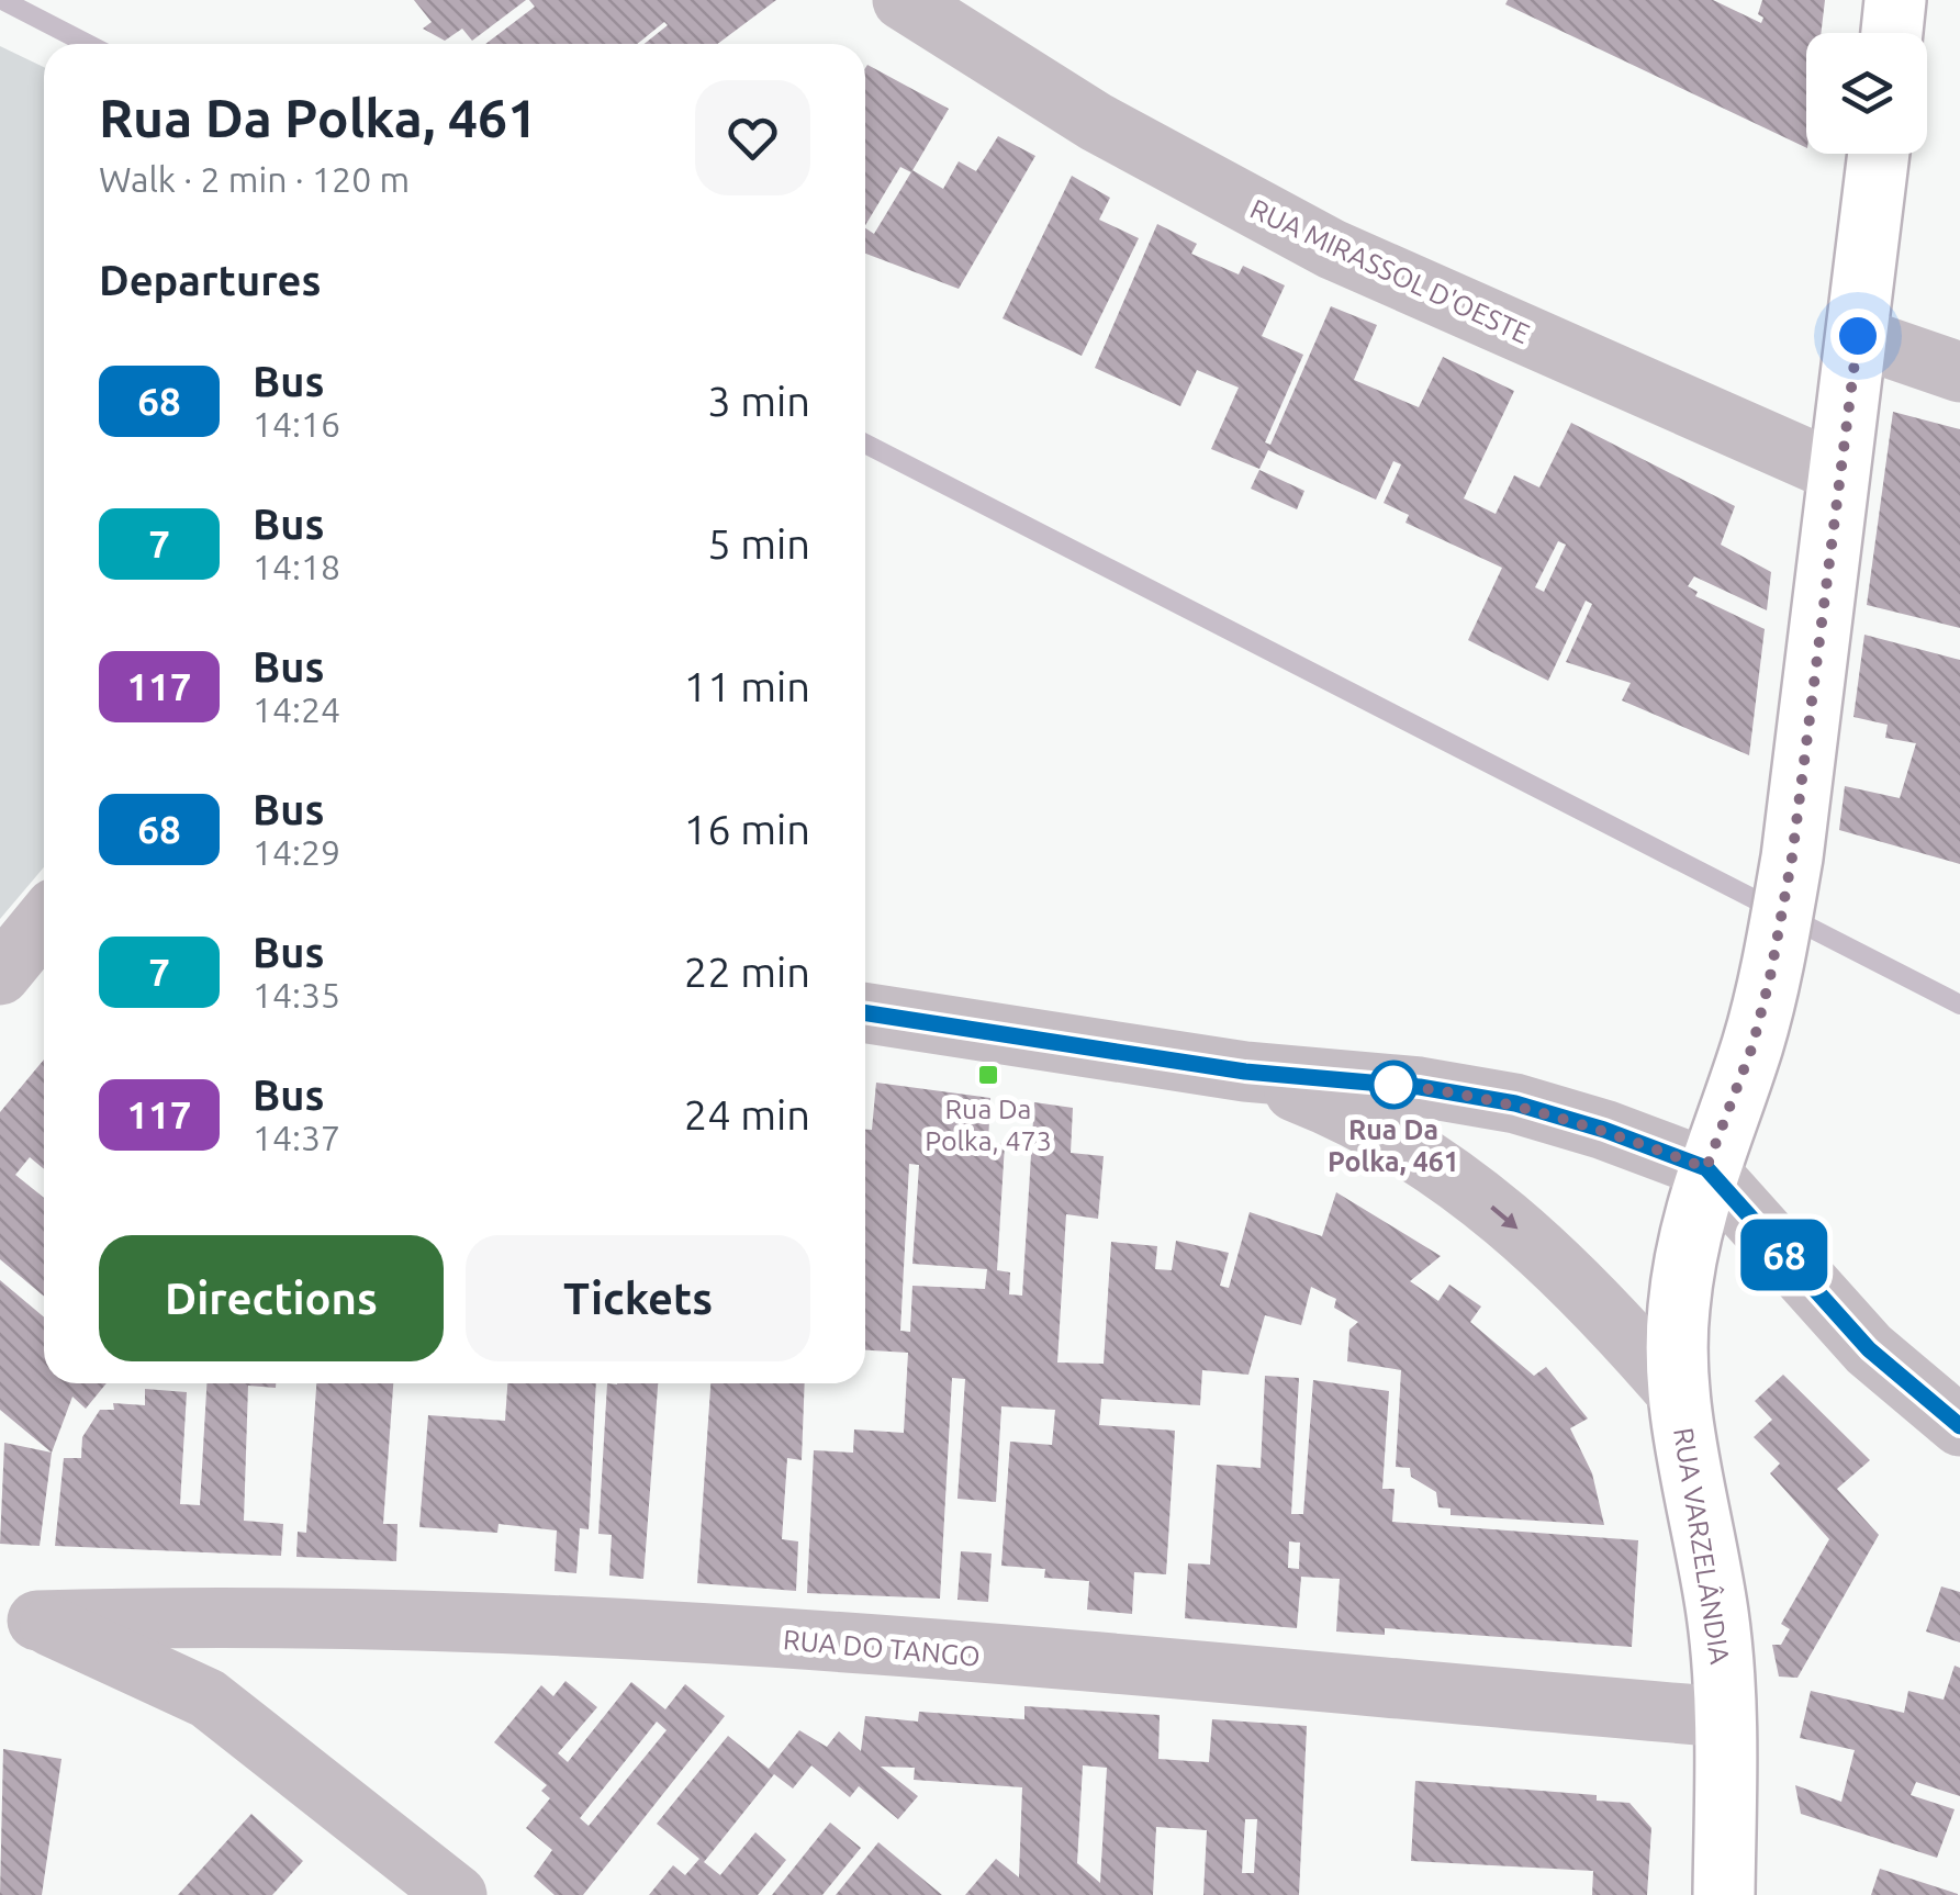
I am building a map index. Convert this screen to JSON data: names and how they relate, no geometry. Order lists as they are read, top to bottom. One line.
{"streets":{"street":["RUA MIRASSOL D'OESTE","RUA VARZELÂNDIA","RUA DO TANGO"]},"crossings":[["RUA MIRASSOL D'OESTE","RUA VARZELÂNDIA"],["RUA VARZELÂNDIA","RUA DO TANGO"]],"places":{"transit":["Rua Da Polka, 473"],"other":["Rua Da Polka, 461"]},"lines":["bus line 68"],"page":{"on_map":"68","heading":[["Rua Da Polka, 461","Walk · 2 min · 120 m"],"Departures"],"list":[{"mark":"68","name":"Bus","note":"14:16","value":"3 min"},{"mark":"7","name":"Bus","note":"14:18","value":"5 min"},{"mark":"117","name":"Bus","note":"14:24","value":"11 min"},{"mark":"68","name":"Bus","note":"14:29","value":"16 min"},{"mark":"7","name":"Bus","note":"14:35","value":"22 min"},{"mark":"117","name":"Bus","note":"14:37","value":"24 min"}],"buttons":["Directions","Tickets"]}}
